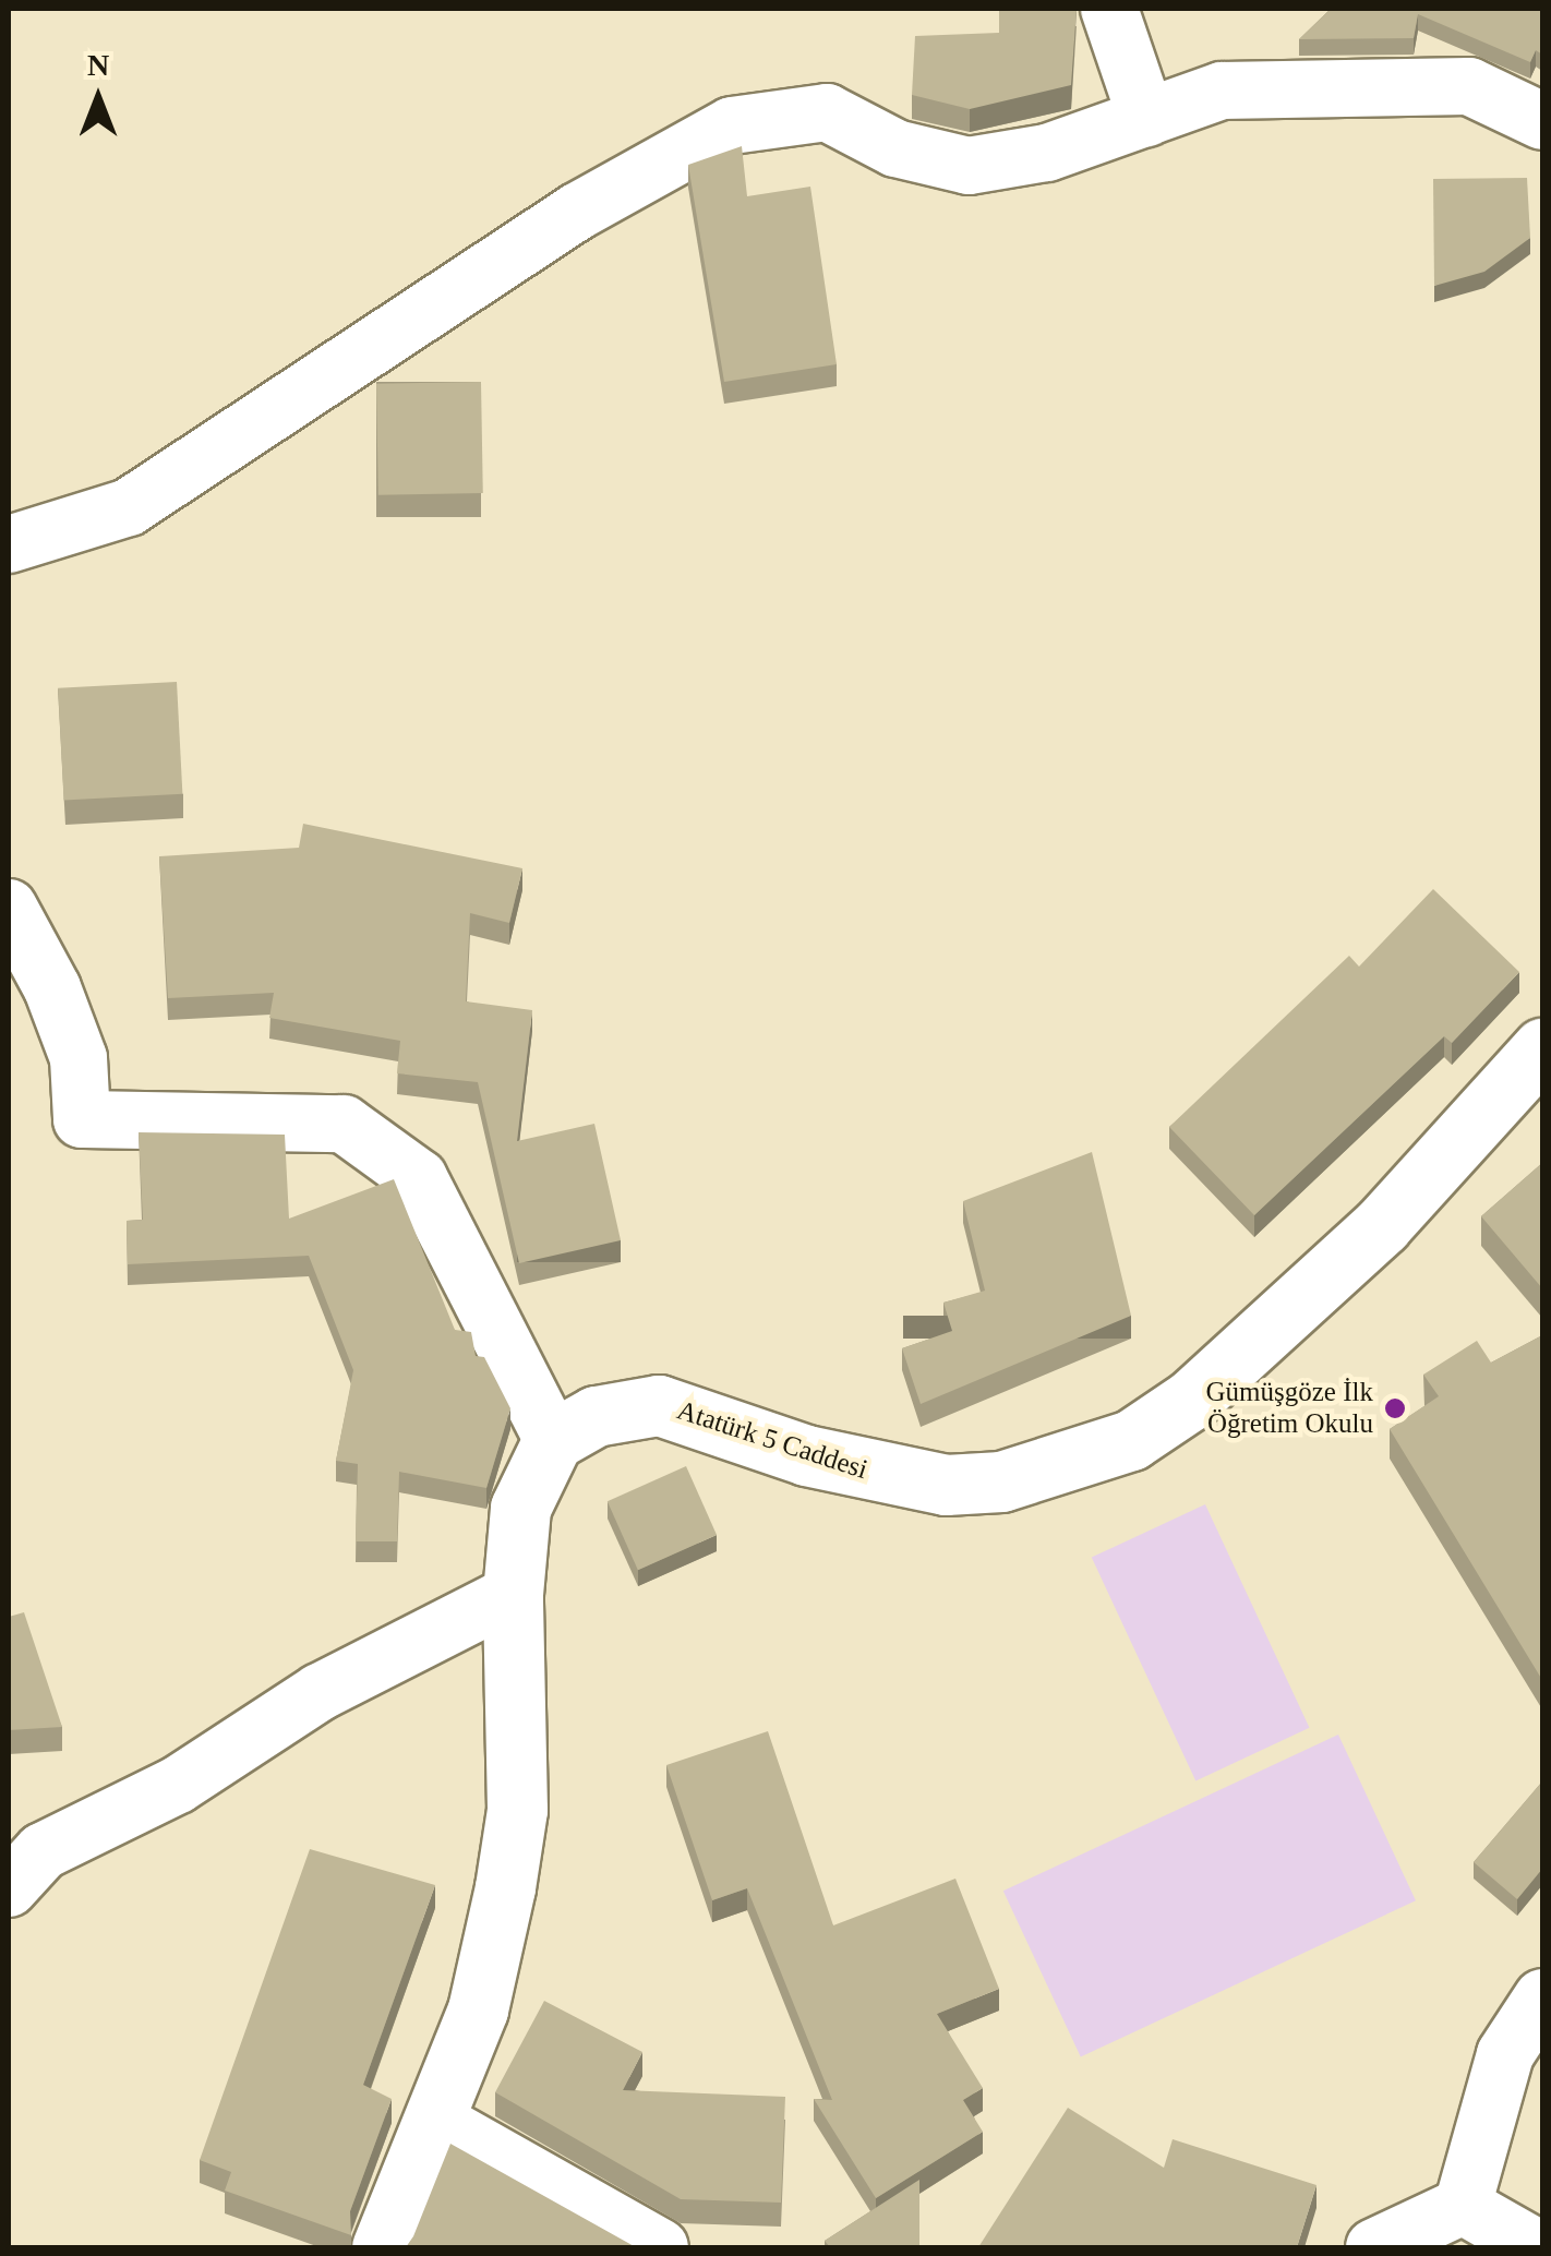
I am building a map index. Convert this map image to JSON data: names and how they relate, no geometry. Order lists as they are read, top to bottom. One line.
{"streets":{"main road":["Atatürk 5 Caddesi"]},"places":["Gümüşgöze İlk Öğretim Okulu"],"north":"top"}
